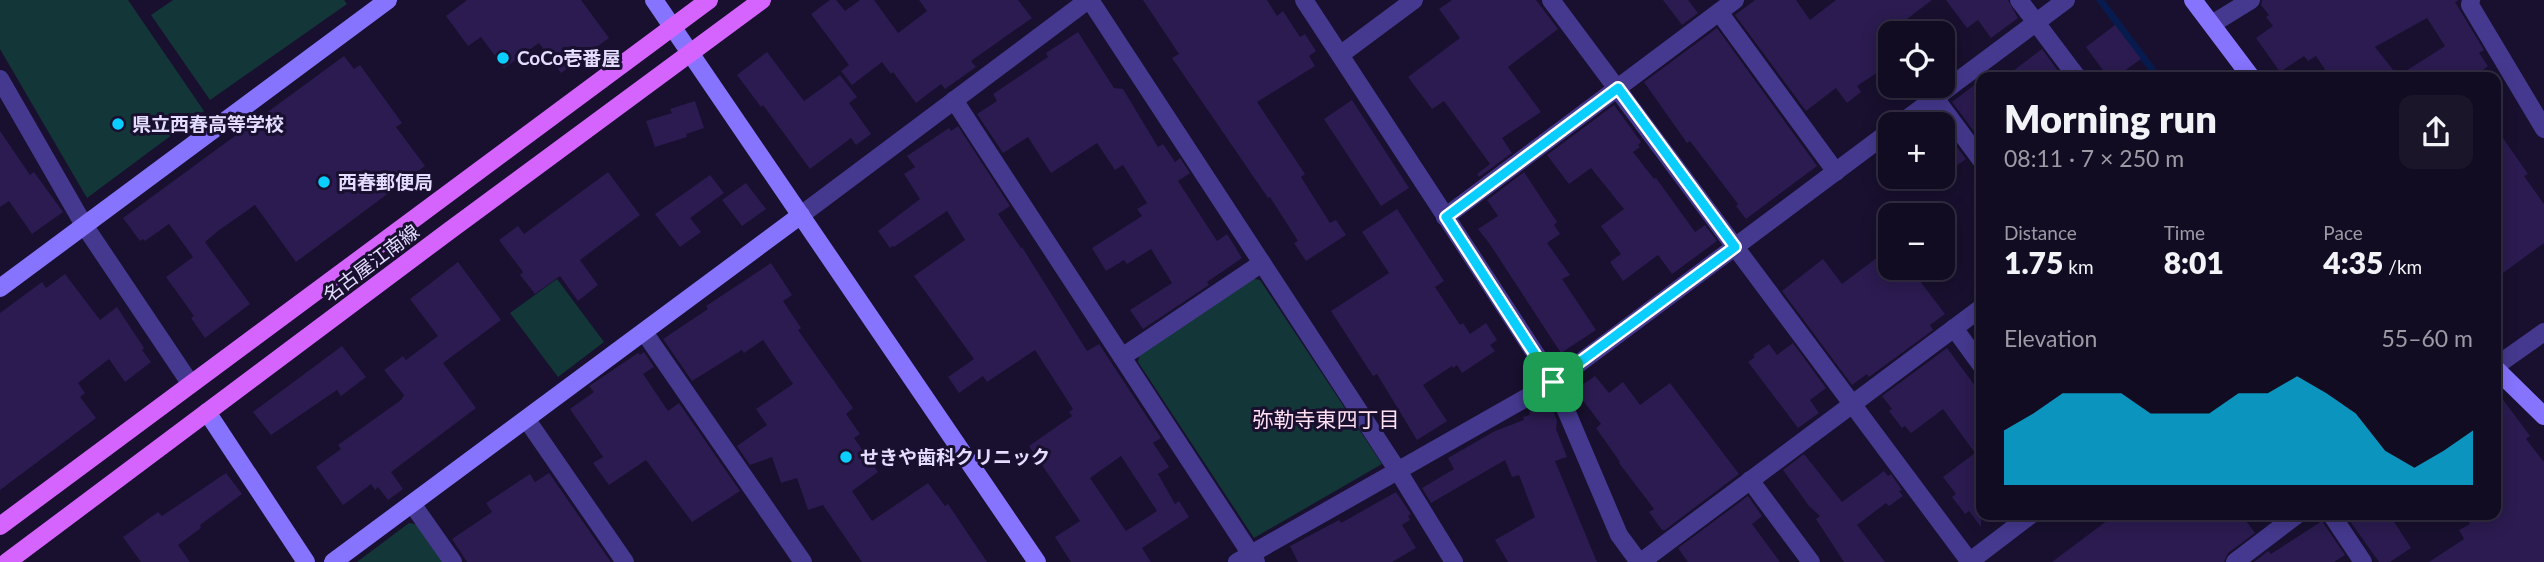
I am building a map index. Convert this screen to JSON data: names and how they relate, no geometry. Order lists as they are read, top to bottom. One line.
{"streets":{"main road":["名古屋江南線"]},"districts":["弥勒寺東四丁目"],"places":["CoCo壱番屋","県立西春高等学校","西春郵便局","せきや歯科クリニック"],"page":{"map_buttons":["+","−"],"heading":["Morning run","08:11 · 7 × 250 m"],"stats":[["Distance","1.75 km"],["Time","8:01"],["Pace","4:35 /km"]],"chart":["Elevation","55–60 m"]}}
